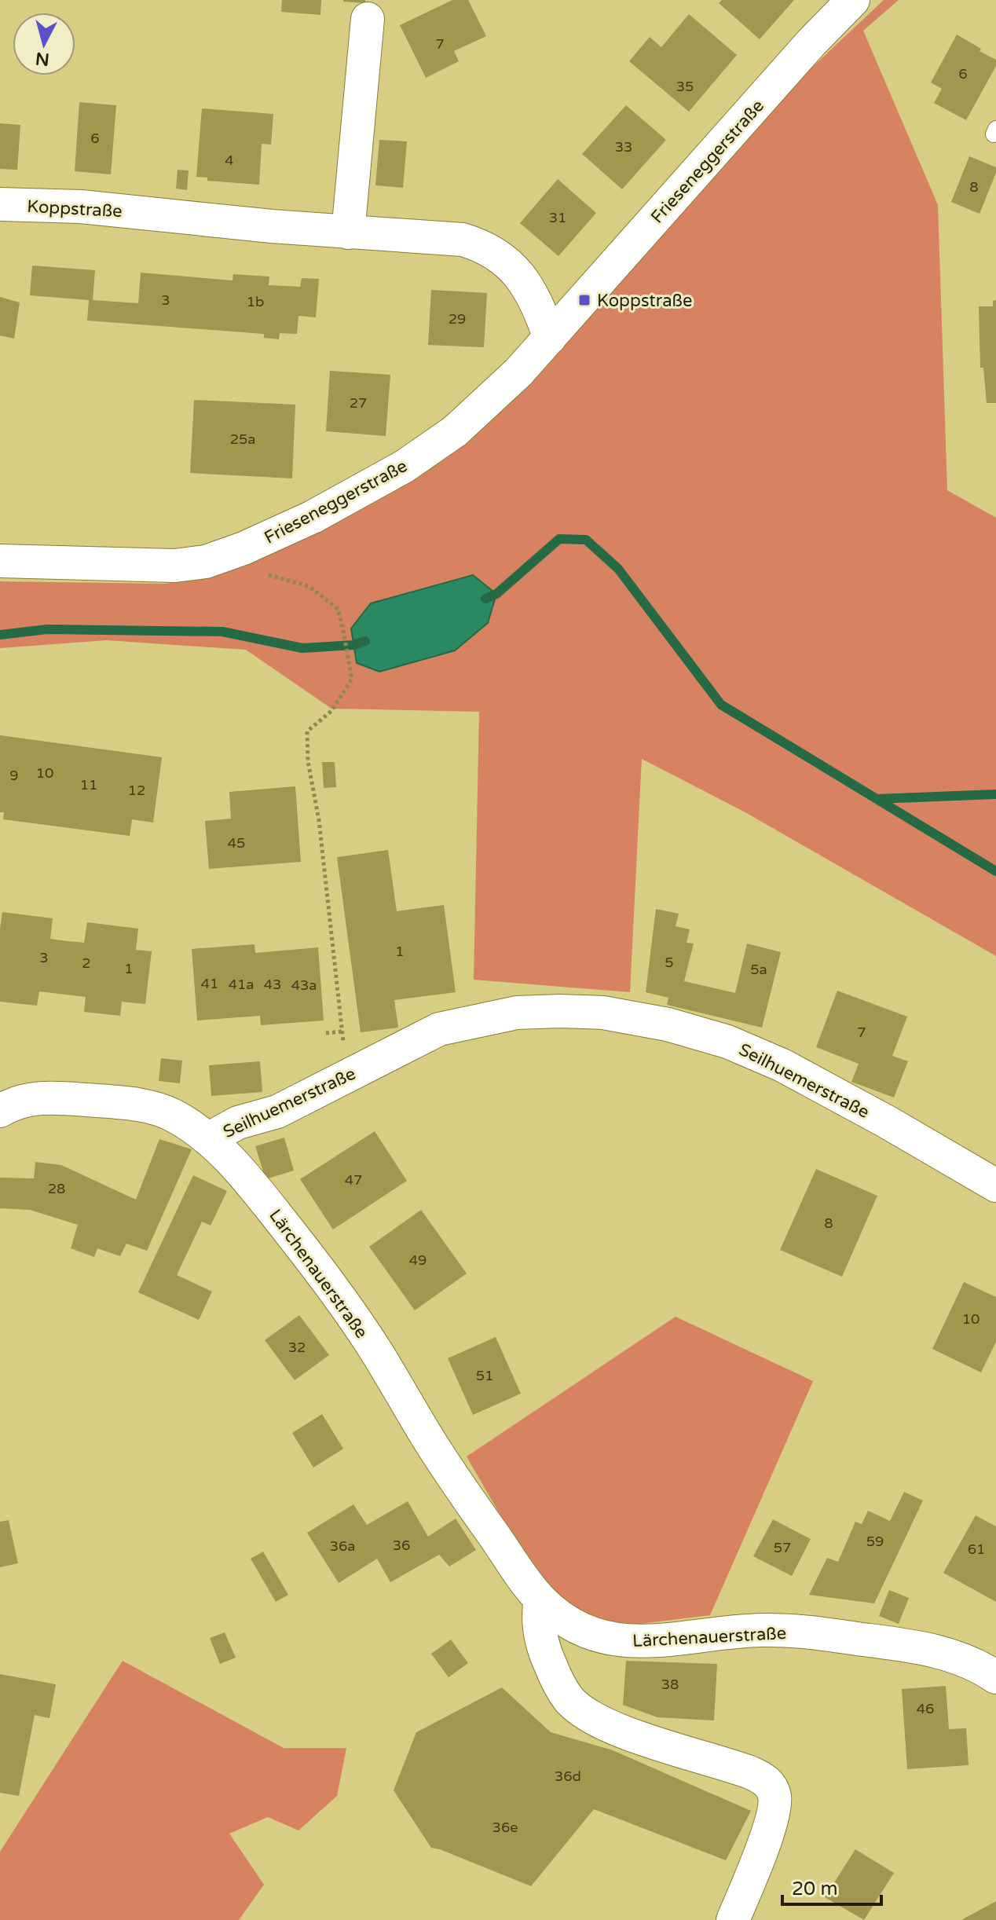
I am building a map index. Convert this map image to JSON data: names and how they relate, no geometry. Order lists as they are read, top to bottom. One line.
{"streets":{"street":["Frieseneggerstraße","Koppstraße","Seilhuemerstraße","Lärchenauerstraße"]},"crossings":[["Frieseneggerstraße","Koppstraße"],["Seilhuemerstraße","Lärchenauerstraße"]],"places":{"transit":["Koppstraße"]},"house_numbers":["7","6","35","6","33","4","8","31","3","1b","29","27","25a","10","9","11","12","45","1","3","5","2","1","5a","41","41a","43","43a","7","47","28","8","49","10","32","51","59","36","36a","57","61","38","46","36d","36e"],"scale_bar":"20 m","north":"bottom"}
